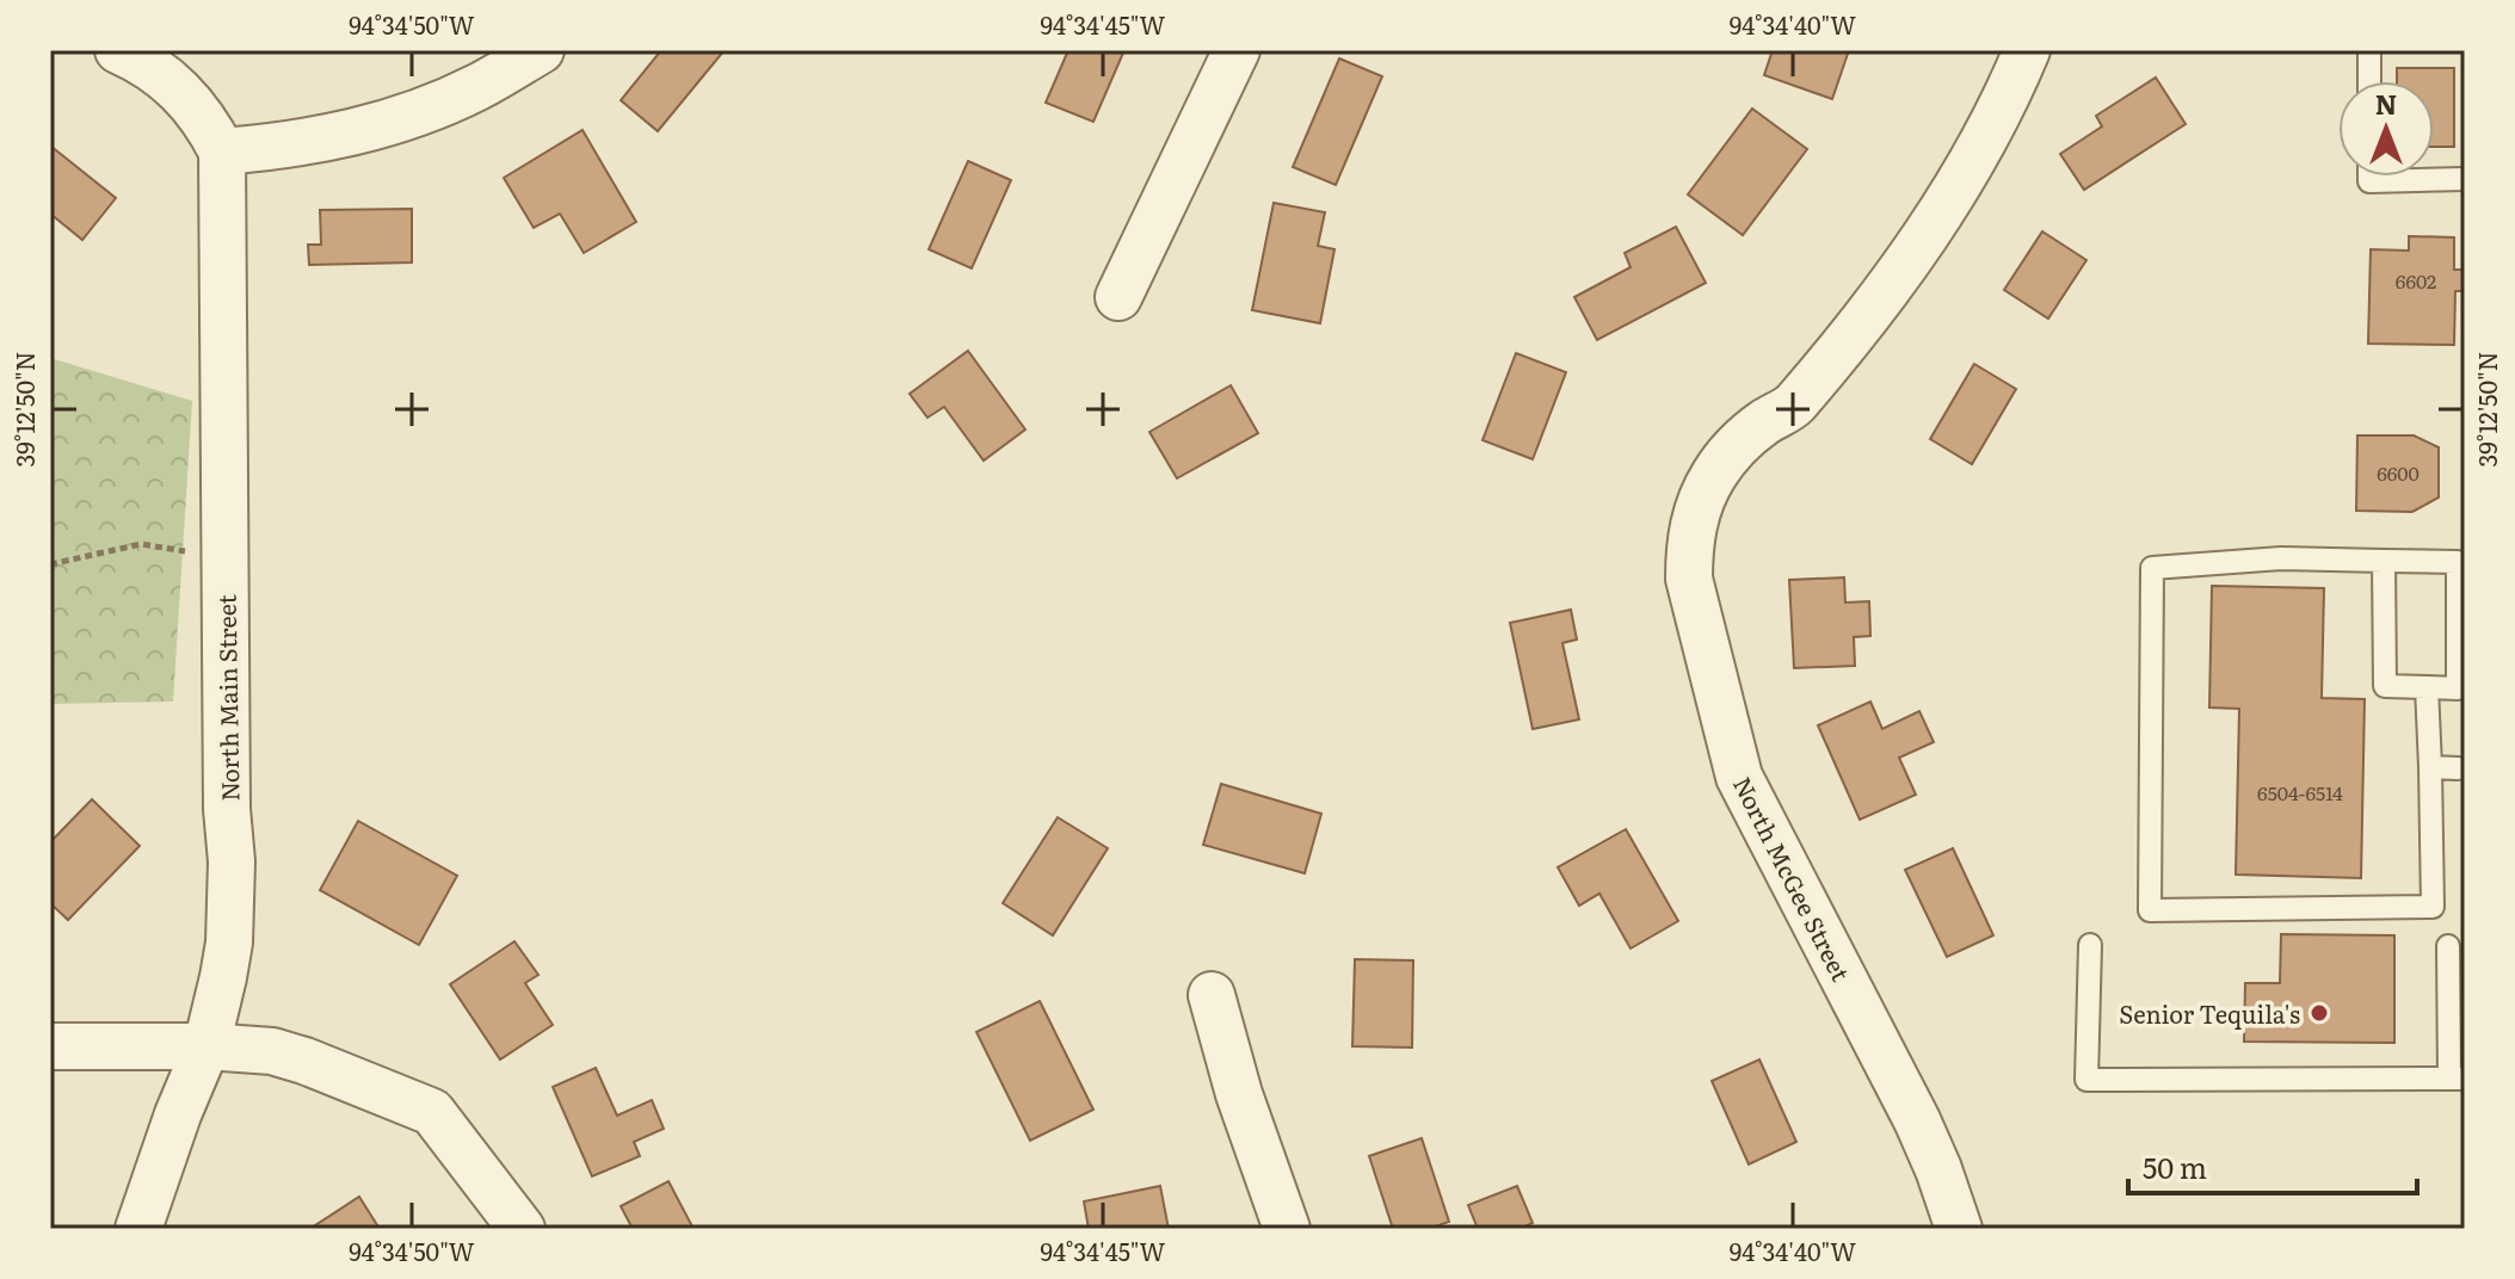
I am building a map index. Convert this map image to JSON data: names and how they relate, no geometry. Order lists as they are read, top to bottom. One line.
{"streets":{"street":["North Main Street","North McGee Street"]},"places":["Senior Tequila's"],"house_numbers":["6602","6600","6504-6514"],"scale_bar":"50 m","north":"top","coordinates":["94°34'50\"W","94°34'45\"W","94°34'40\"W","39°12'50\"N"]}
